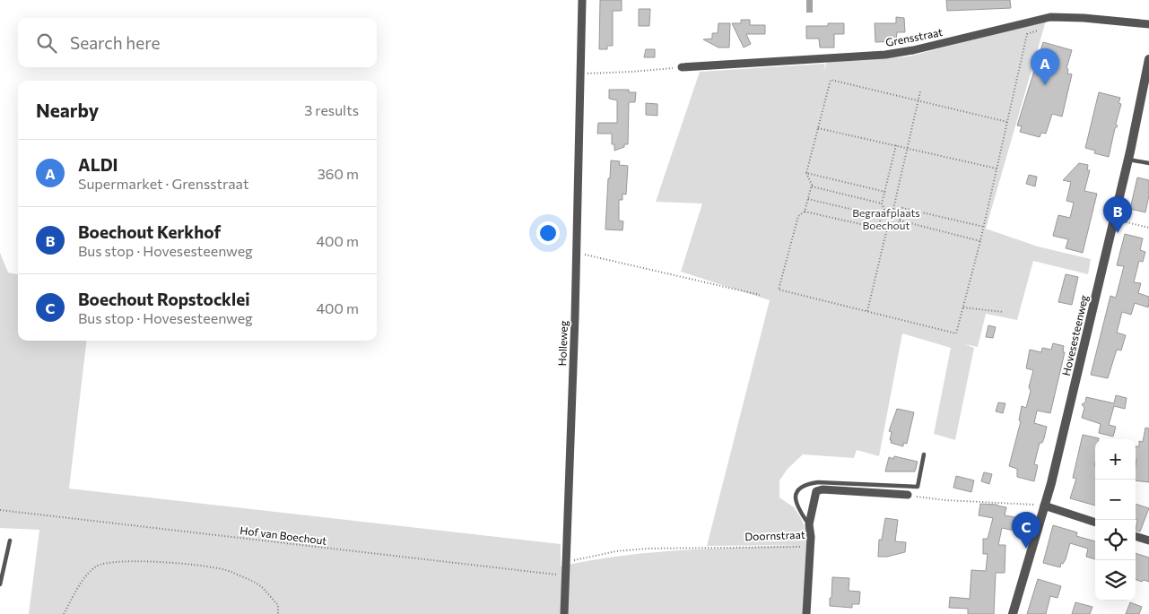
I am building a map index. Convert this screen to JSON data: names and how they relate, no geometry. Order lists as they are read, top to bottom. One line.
{"streets":{"street":["Grensstraat","Hovesesteenweg","Holleweg","Doornstraat"],"path":["Hof van Boechout"]},"crossings":[["Holleweg","Hof van Boechout"],["Holleweg","Doornstraat"]],"parks":["Begraafplaats Boechout"],"page":{"search":"Search here","pins":["A","B","C"],"heading":["Nearby","3 results"],"list":[{"mark":"A","name":"ALDI","note":"Supermarket · Grensstraat","value":"360 m"},{"mark":"B","name":"Boechout Kerkhof","note":"Bus stop · Hovesesteenweg","value":"400 m"},{"mark":"C","name":"Boechout Ropstocklei","note":"Bus stop · Hovesesteenweg","value":"400 m"}],"map_buttons":["+","−"]}}
